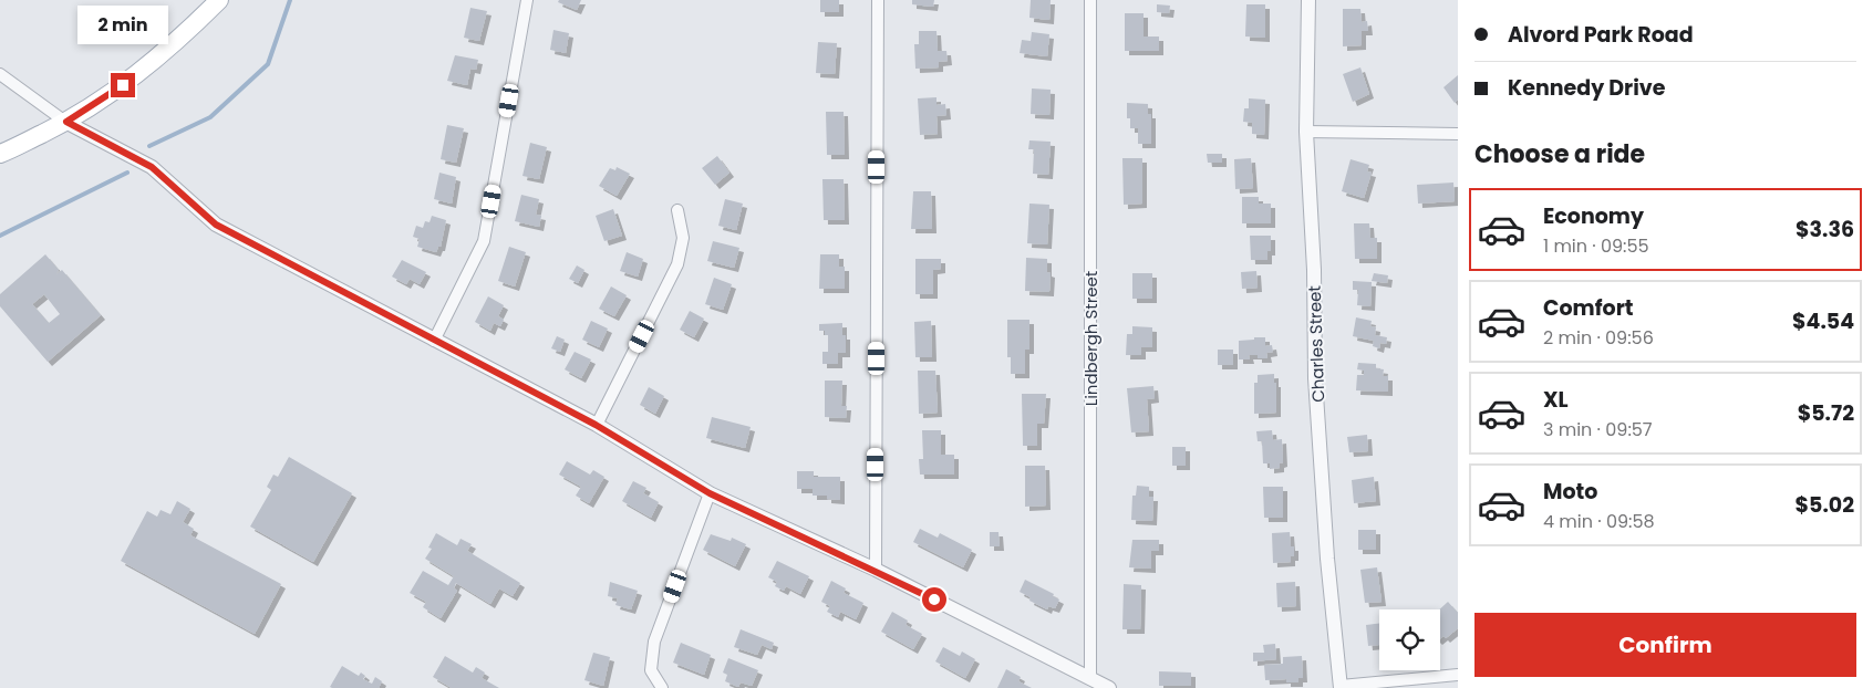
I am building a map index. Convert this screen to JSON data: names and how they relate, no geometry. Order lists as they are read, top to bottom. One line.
{"streets":{"street":["Lindbergh Street","Charles Street"]},"page":{"banner":["Alvord Park Road","Kennedy Drive"],"bubble":"2 min","heading":"Choose a ride","list":[{"name":"Economy","note":"1 min · 09:55","value":"$3.36"},{"name":"Comfort","note":"2 min · 09:56","value":"$4.54"},{"name":"XL","note":"3 min · 09:57","value":"$5.72"},{"name":"Moto","note":"4 min · 09:58","value":"$5.02"}],"buttons":"Confirm"}}
